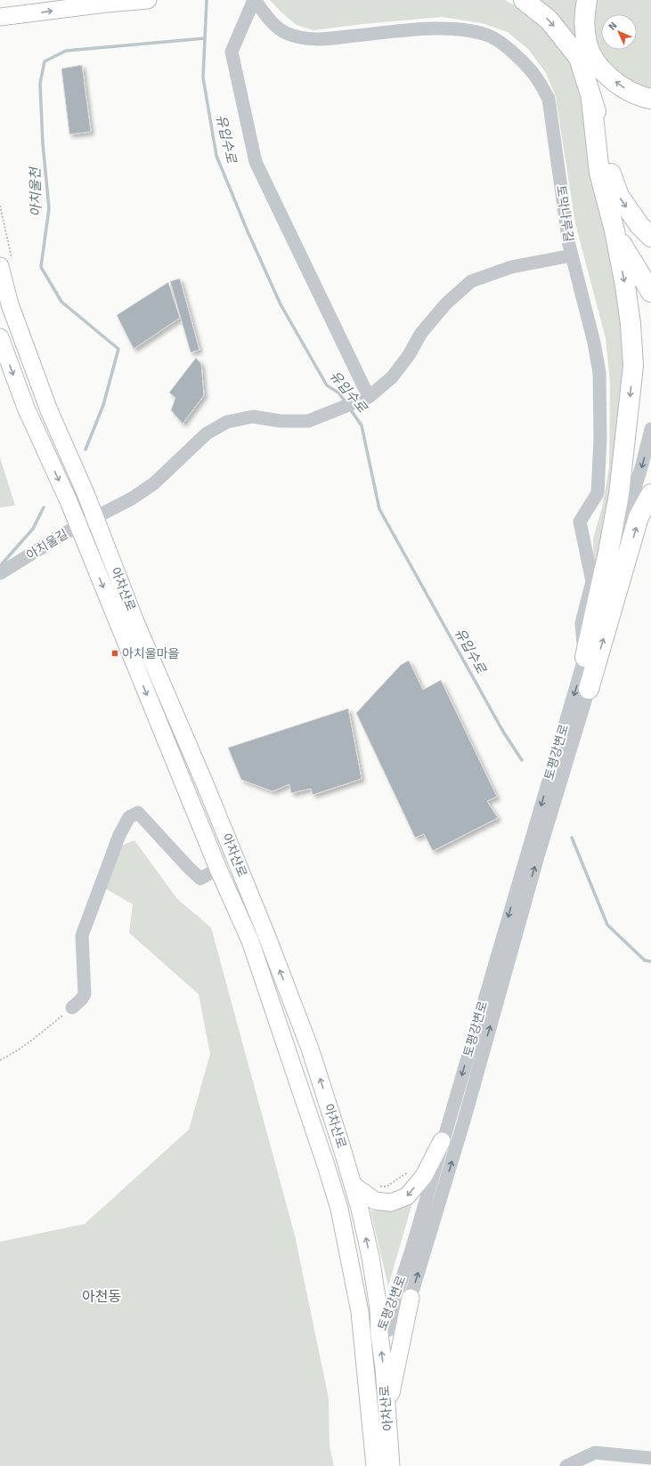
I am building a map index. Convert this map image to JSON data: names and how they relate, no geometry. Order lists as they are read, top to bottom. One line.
{"streets":{"main road":["아차산로"],"street":["토막나루길","아치울길","토평강변로"]},"crossings":[["토막나루길","아치울길"],["토막나루길","토평강변로"],["아치울길","아차산로"],["아차산로","토평강변로"]],"districts":["아천동"],"water":["유입수로","아치울천"],"places":{"transit":["아치울마을"]},"north":"top left"}
